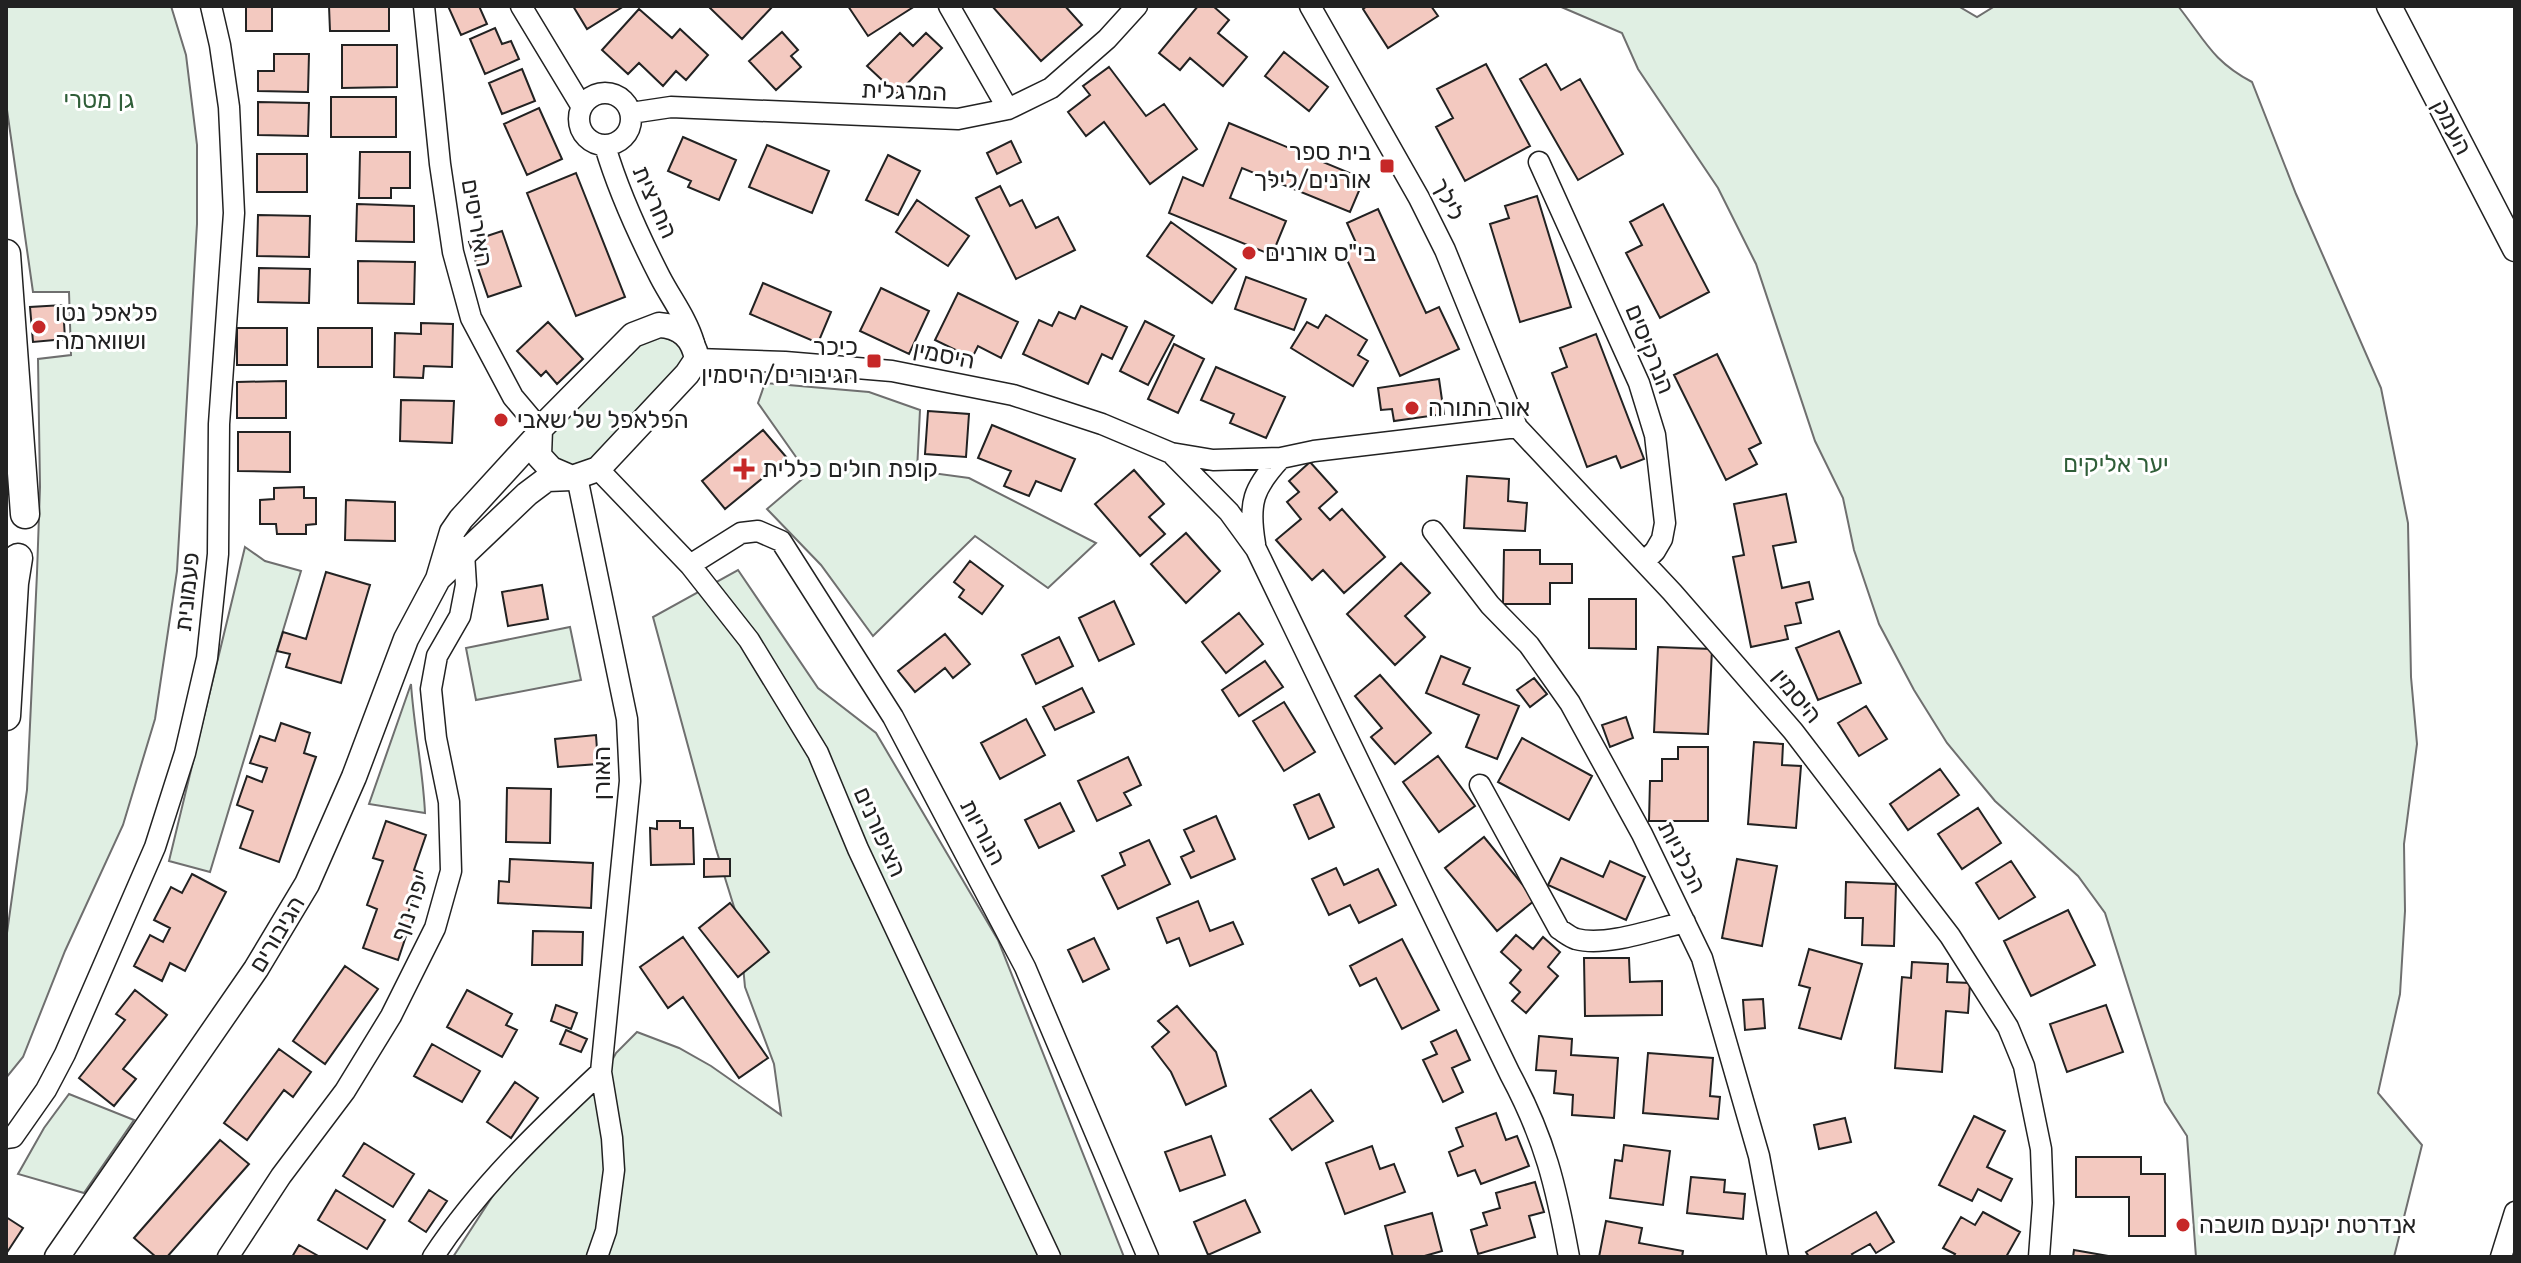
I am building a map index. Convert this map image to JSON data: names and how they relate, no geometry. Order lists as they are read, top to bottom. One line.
{"streets":{"street":["המרגלית","העמק","לילך","החרצית","האיריסים","הנרקיסים","היסמין","פעמונית","האורן","הציפורנים","הנוריות","הכלניות","יפה נוף","הגיבורים"]},"crossings":[["המרגלית","החרצית"],["לילך","היסמין"],["החרצית","היסמין"],["החרצית","הגיבורים"],["האיריסים","הגיבורים"],["הנרקיסים","היסמין"],["האורן","הציפורנים"],["האורן","הגיבורים"],["הציפורנים","הנוריות"],["הציפורנים","הגיבורים"],["יפה נוף","הגיבורים"]],"parks":["גן מטרי","יער אליקים"],"places":{"transit":["בית ספר אורנים/לילך","כיכר הגיבורים/היסמין"],"other":["בי\"ס אורנים","פלאפל נטו ושווארמה","אור התורה","הפלאפל של שאבי","אנדרטת יקנעם מושבה"],"health":["קופת חולים כללית"]}}
